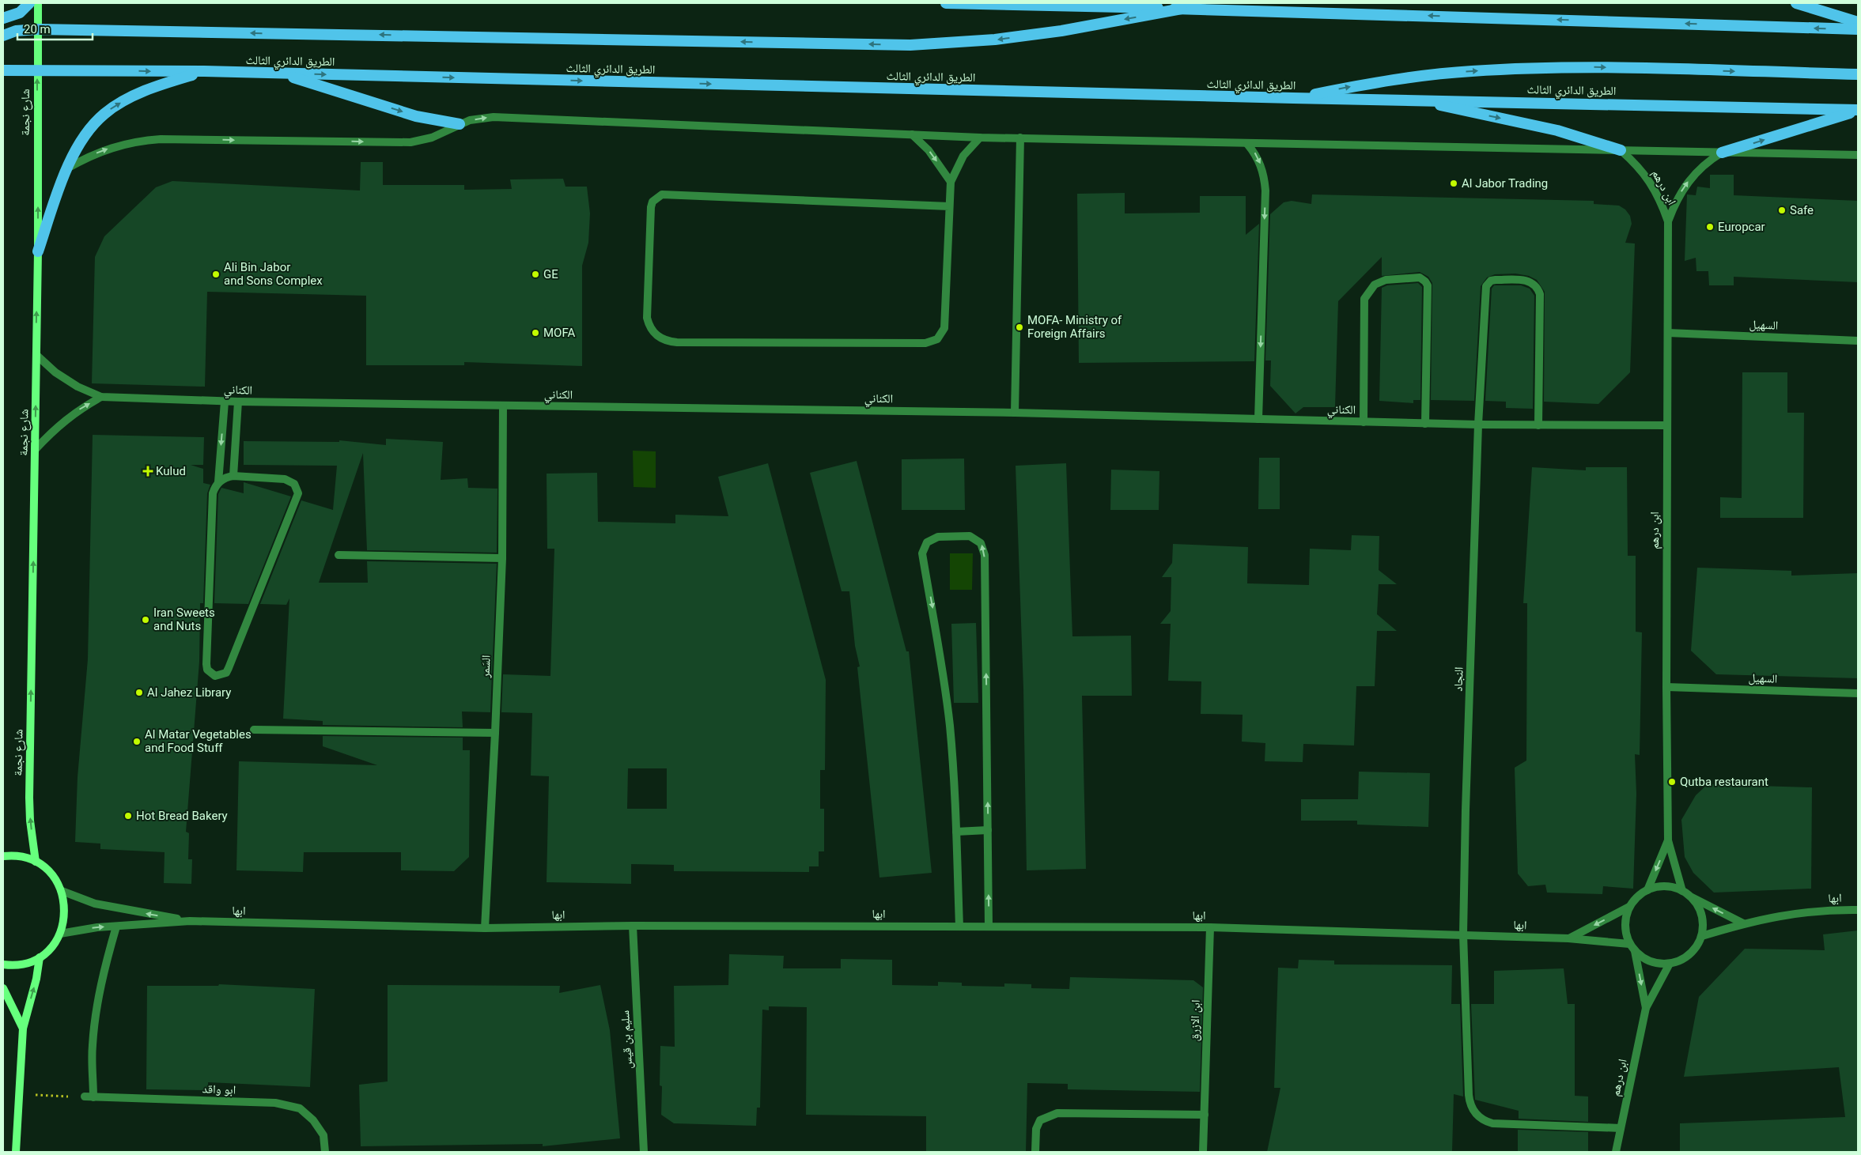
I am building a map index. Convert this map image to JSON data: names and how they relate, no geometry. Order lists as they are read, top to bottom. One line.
{"streets":{"highway":["الطريق الدائري الثالث"],"main road":["شارع نجمة"],"street":["ابن درهم","السهيل","الكناني","السَمر","النجاد","ابها","ابن الازرق","سليم بن قيس","ابو واقد"]},"crossings":[["الطريق الدائري الثالث","شارع نجمة"],["شارع نجمة","الكناني"],["ابن درهم","السهيل"],["ابن درهم","الكناني"],["ابن درهم","النجاد"],["ابن درهم","ابها"],["الكناني","السَمر"],["الكناني","النجاد"],["السَمر","ابها"],["النجاد","ابها"],["ابها","ابن الازرق"],["ابها","سليم بن قيس"]],"one_way":["شارع نجمة"],"places":{"other":["Al Jabor Trading","Safe","Europcar","Ali Bin Jabor and Sons Complex","GE","MOFA- Ministry of Foreign Affairs","MOFA","Iran Sweets and Nuts","Al Jahez Library","Al Matar Vegetables and Food Stuff","Qutba restaurant","Hot Bread Bakery"],"health":["Kulud"]},"scale_bar":"20 m"}
